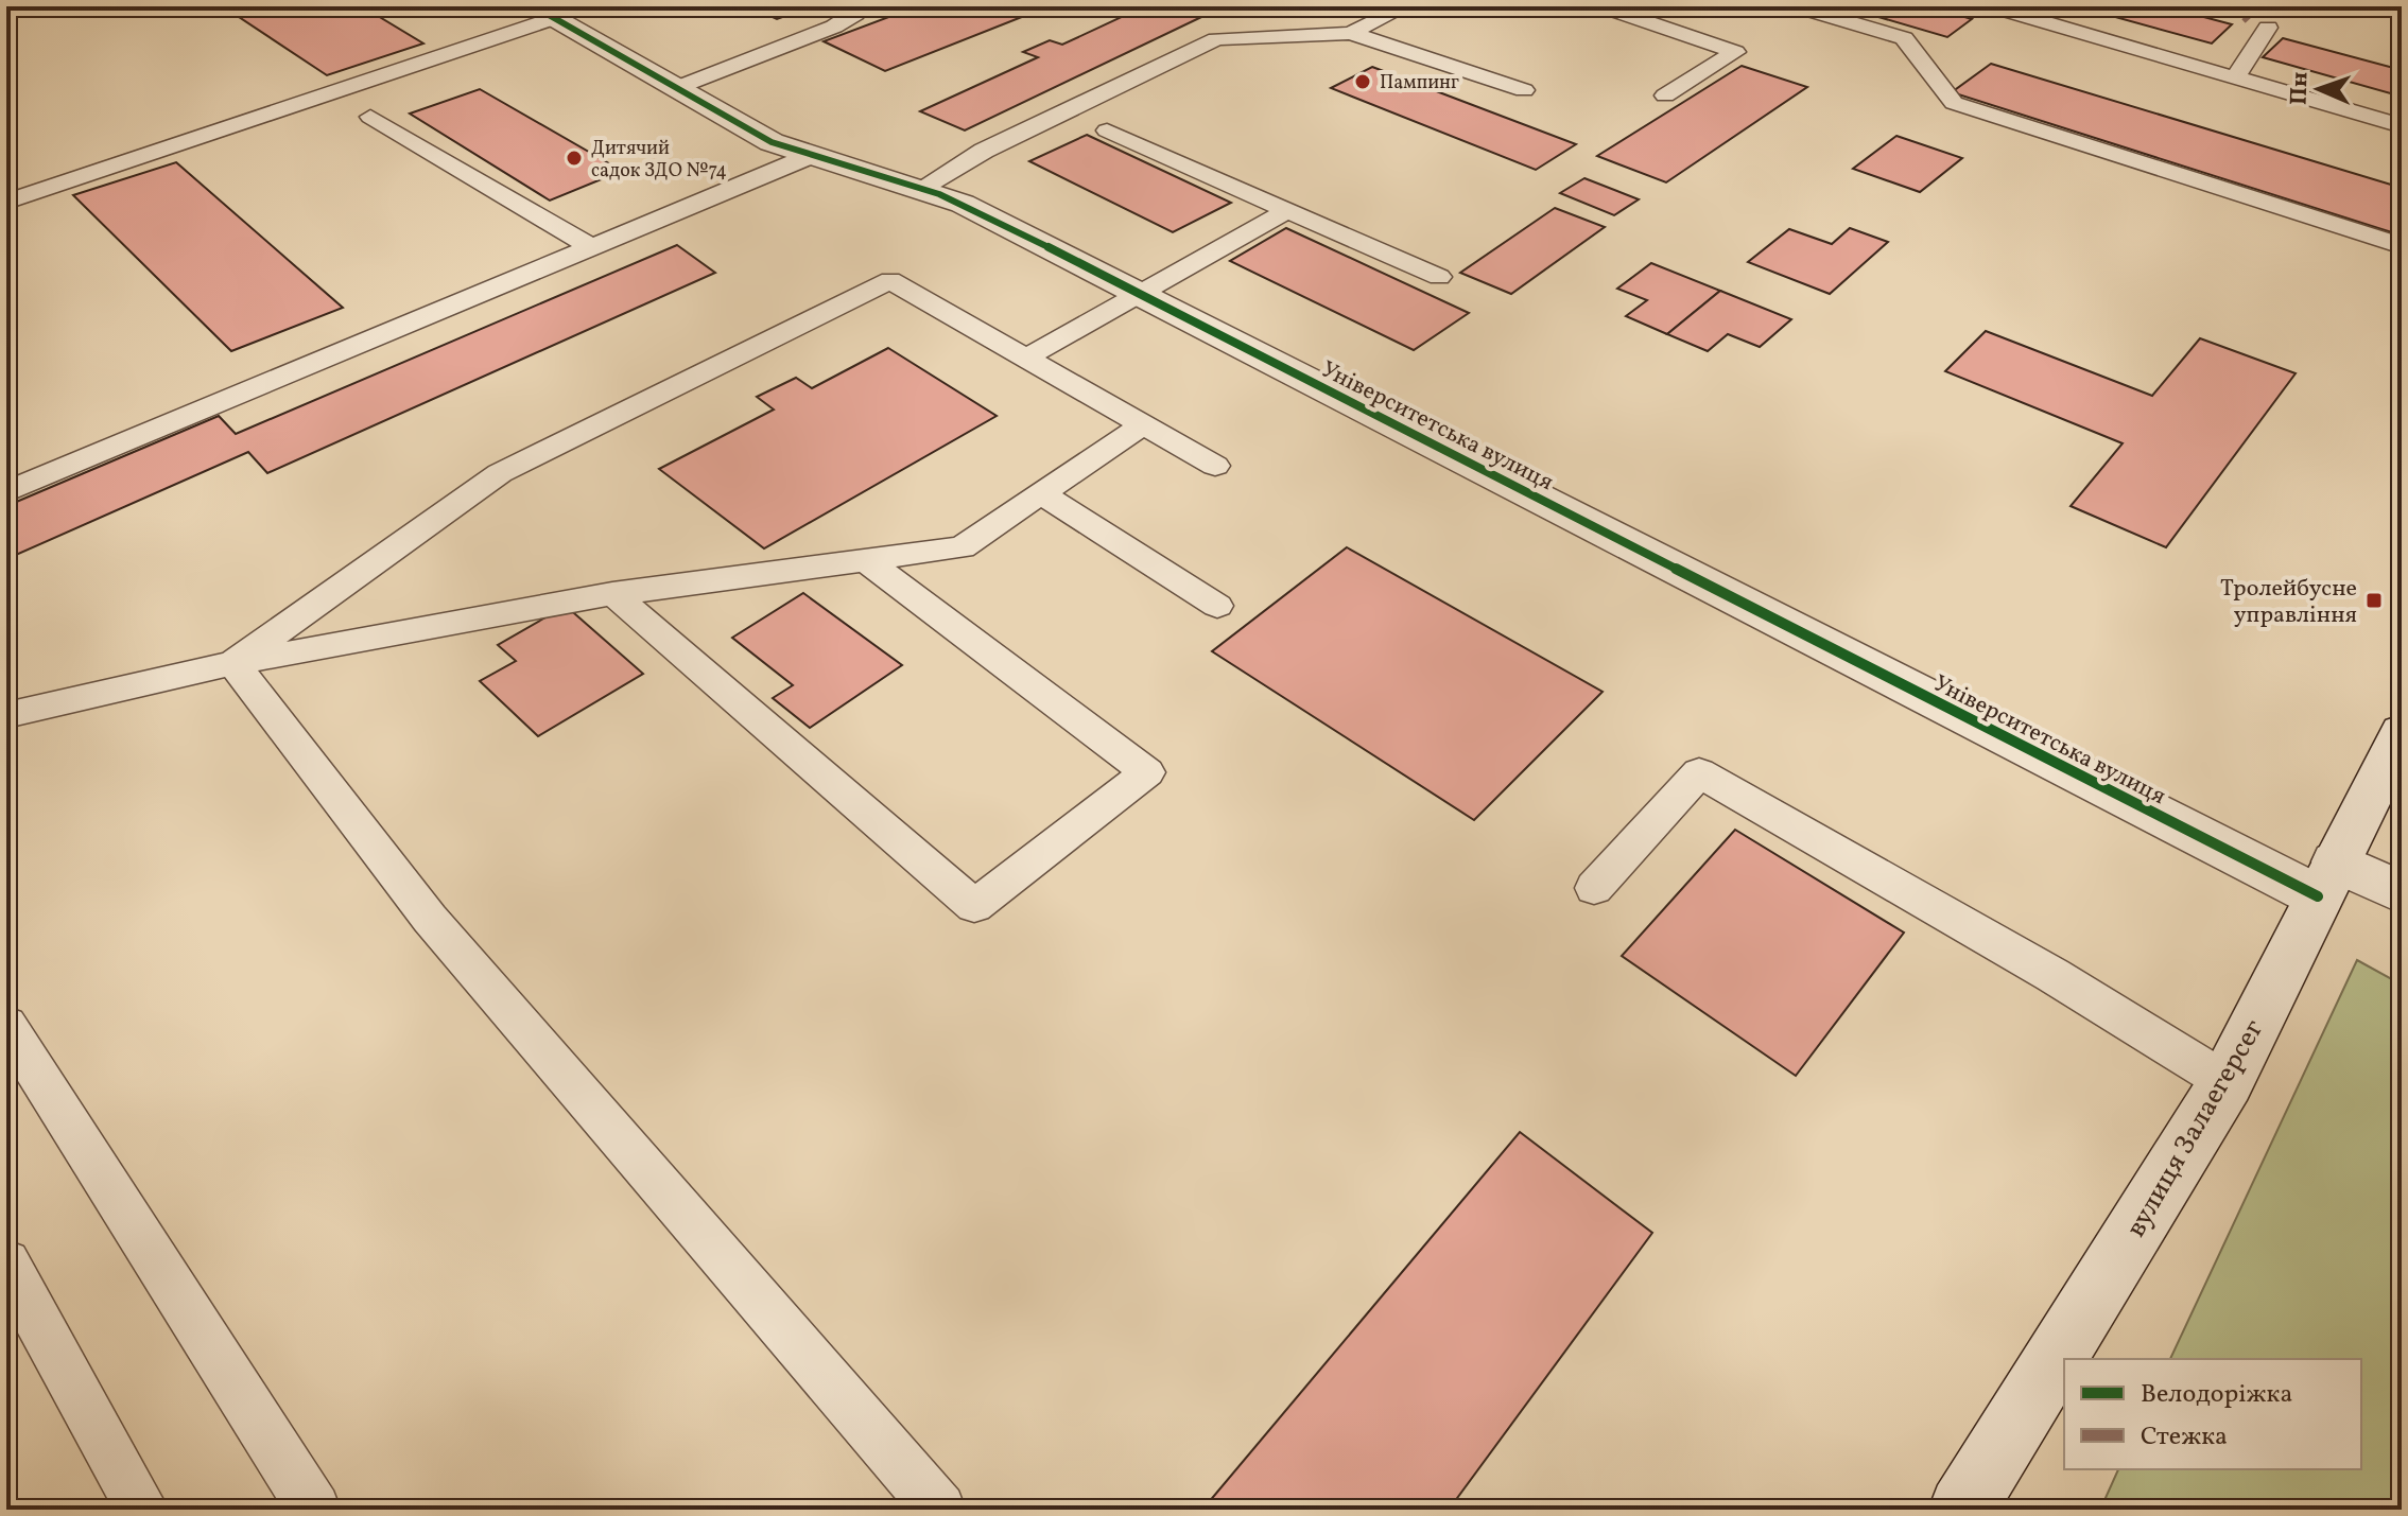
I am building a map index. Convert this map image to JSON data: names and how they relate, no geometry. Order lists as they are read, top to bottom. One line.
{"streets":{"street":["Університетська вулиця","вулиця Залаегерсег"]},"crossings":[["Університетська вулиця","вулиця Залаегерсег"]],"places":{"other":["Пампинг","Дитячий садок ЗДО №74"],"transit":["Тролейбусне управління"]},"legend":["Велодоріжка","Стежка"],"north":"left"}
